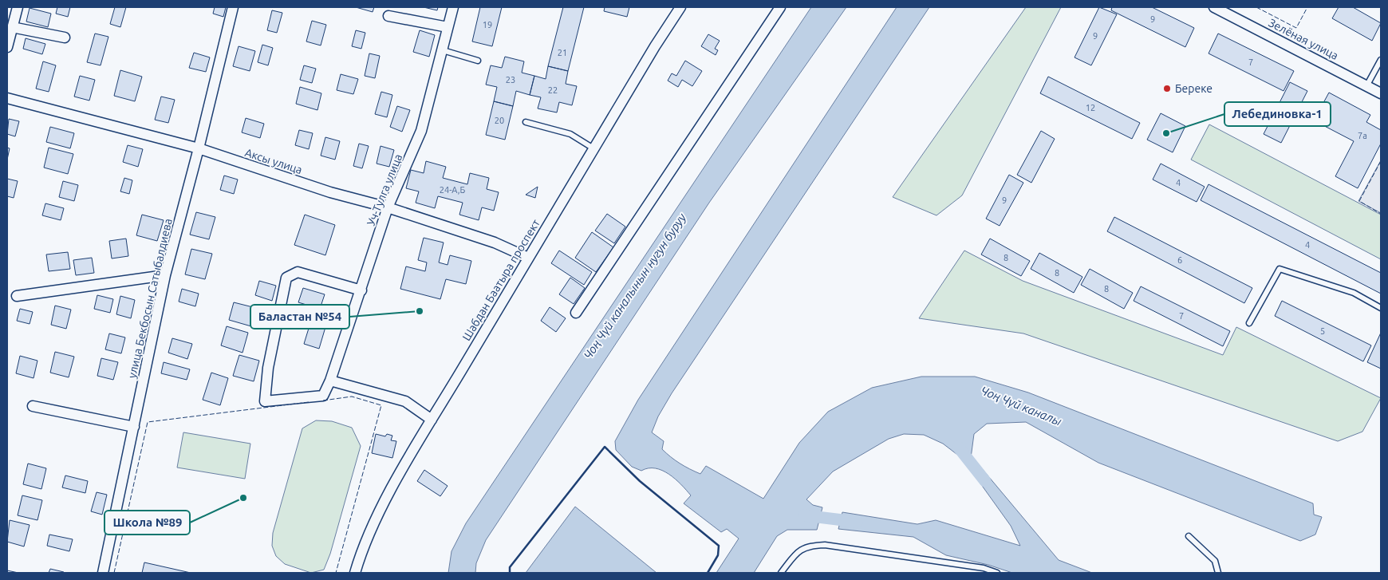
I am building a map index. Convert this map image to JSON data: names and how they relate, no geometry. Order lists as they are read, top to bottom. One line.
{"streets":{"street":["Зелёная улица","Аксы улица","Уч-Тулга улица","Шабдан Баатыра проспект","улица Бекбосын Сатыбалдиева"]},"crossings":[["Аксы улица","Уч-Тулга улица"],["Аксы улица","Шабдан Баатыра проспект"],["Аксы улица","улица Бекбосын Сатыбалдиева"]],"water":["Чоң Чүй каналынын нугун буруу","Чоң Чүй каналы"],"places":["Береке","Лебединовка-1","Баластан №54","Школа №89"],"house_numbers":["9","19","9","21","7","23","22","12","20","7а","4","24-А,Б","9","4","8","6","8","8","7","5"]}
